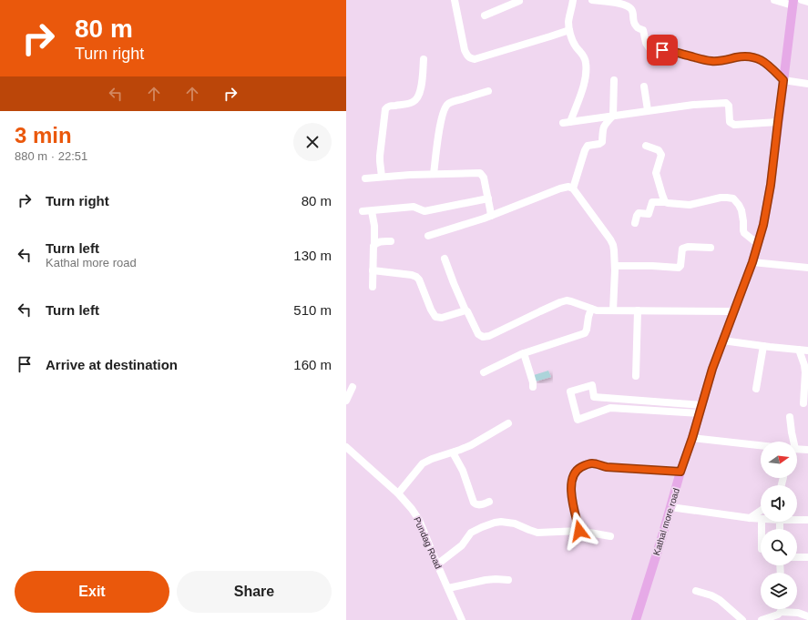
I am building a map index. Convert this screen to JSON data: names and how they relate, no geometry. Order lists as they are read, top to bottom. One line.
{"streets":{"main road":["Kathal more road"],"street":["Pundag Road"]},"north":"right","page":{"turn":["80 m","Turn right"],"heading":["3 min","880 m · 22:51"],"list":[{"name":"Turn right","value":"80 m"},{"name":"Turn left","note":"Kathal more road","value":"130 m"},{"name":"Turn left","value":"510 m"},{"name":"Arrive at destination","value":"160 m"}],"buttons":["Exit","Share"]}}
